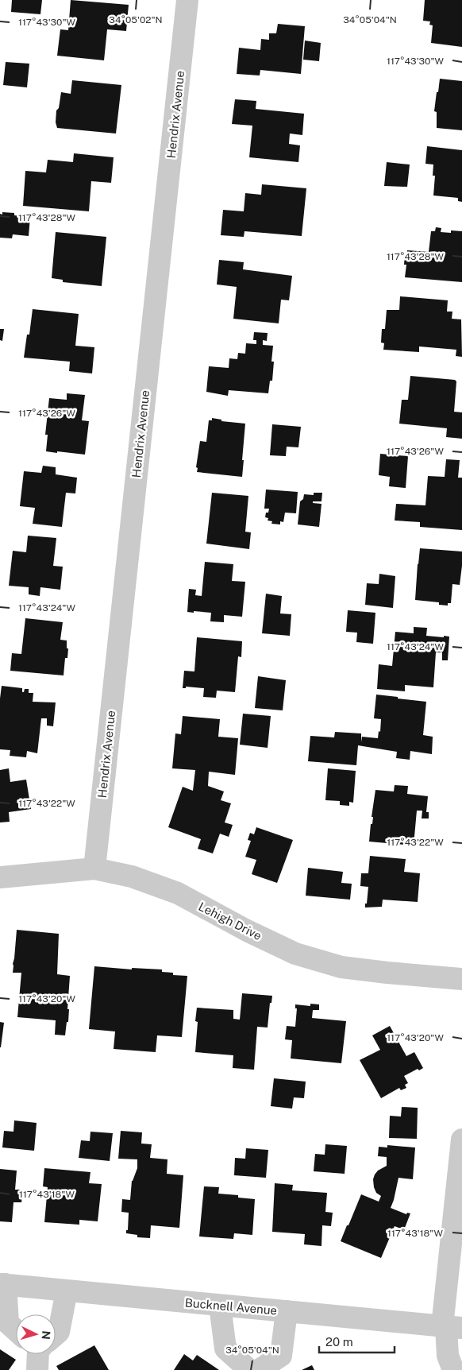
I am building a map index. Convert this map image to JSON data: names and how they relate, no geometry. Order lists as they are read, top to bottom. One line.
{"streets":{"street":["Hendrix Avenue","Lehigh Drive","Bucknell Avenue"]},"crossings":[["Hendrix Avenue","Lehigh Drive"]],"scale_bar":"20 m","north":"right","coordinates":["34°05'02\"N","34°05'04\"N","117°43'30\"W","117°43'28\"W","117°43'26\"W","117°43'24\"W","117°43'22\"W","117°43'20\"W","117°43'18\"W"]}
